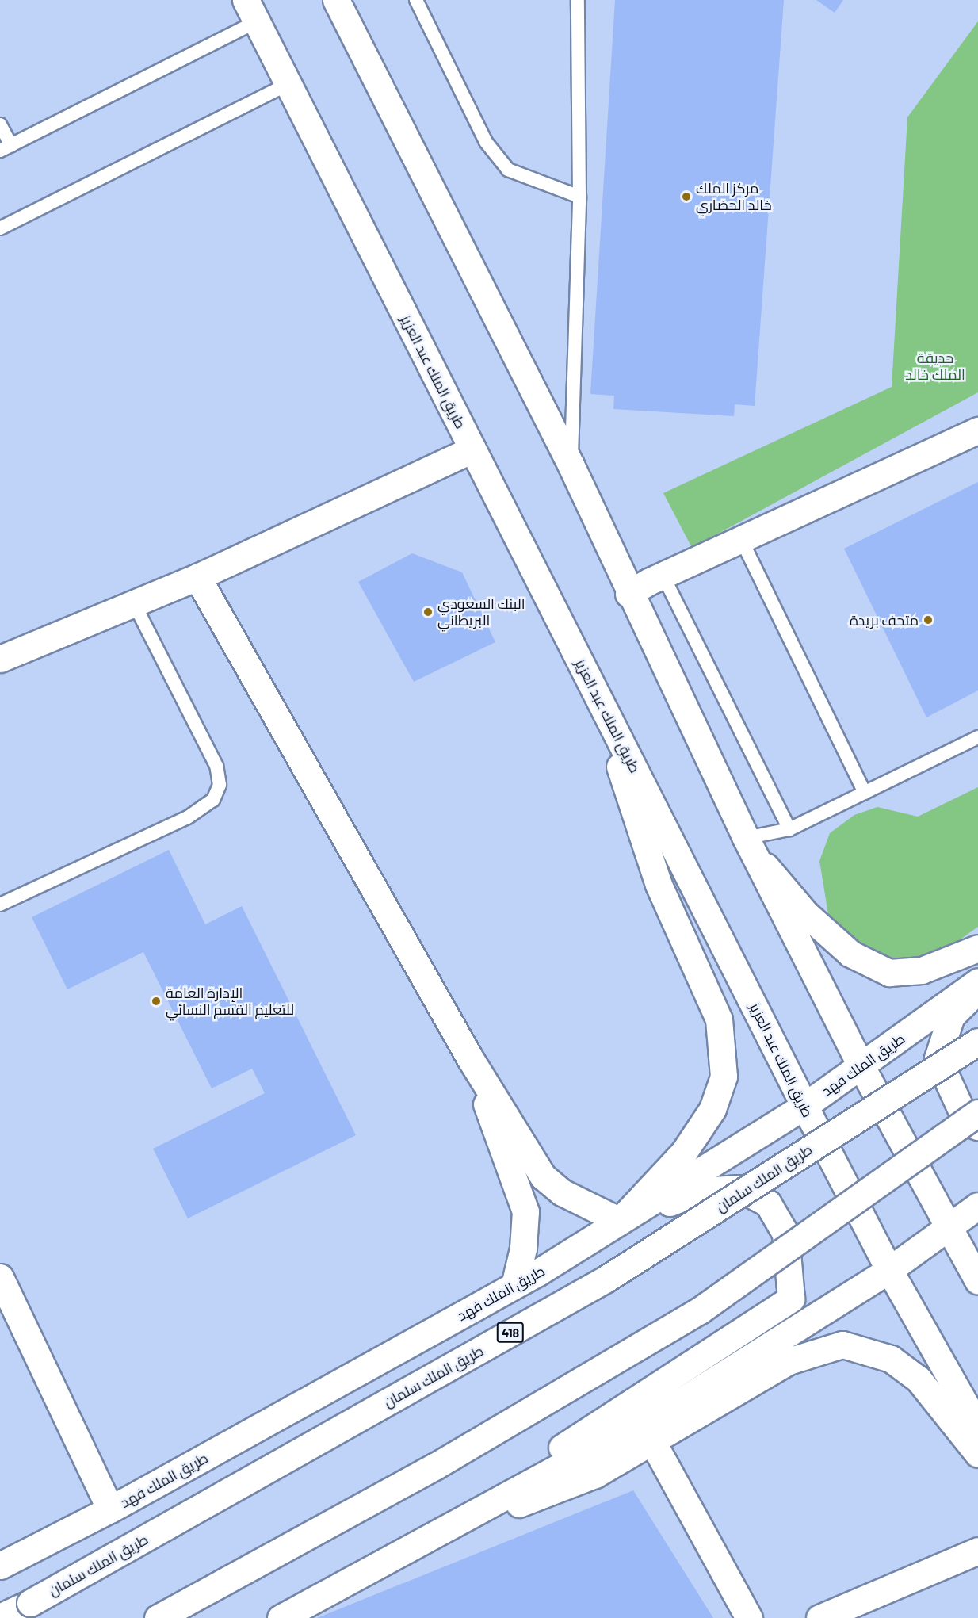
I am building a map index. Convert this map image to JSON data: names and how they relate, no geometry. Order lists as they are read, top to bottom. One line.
{"streets":{"main road":["طريق الملك عبد العزيز","طريق الملك فهد","طريق الملك سلمان","418"]},"crossings":[["طريق الملك عبد العزيز","طريق الملك فهد"]],"parks":["حديقة الملك خالد"],"places":["مركز الملك خالد الحضاري","البنك السعودي البريطاني","متحف بريدة","الإدارة العامة للتعليم القسم النسائي"]}
